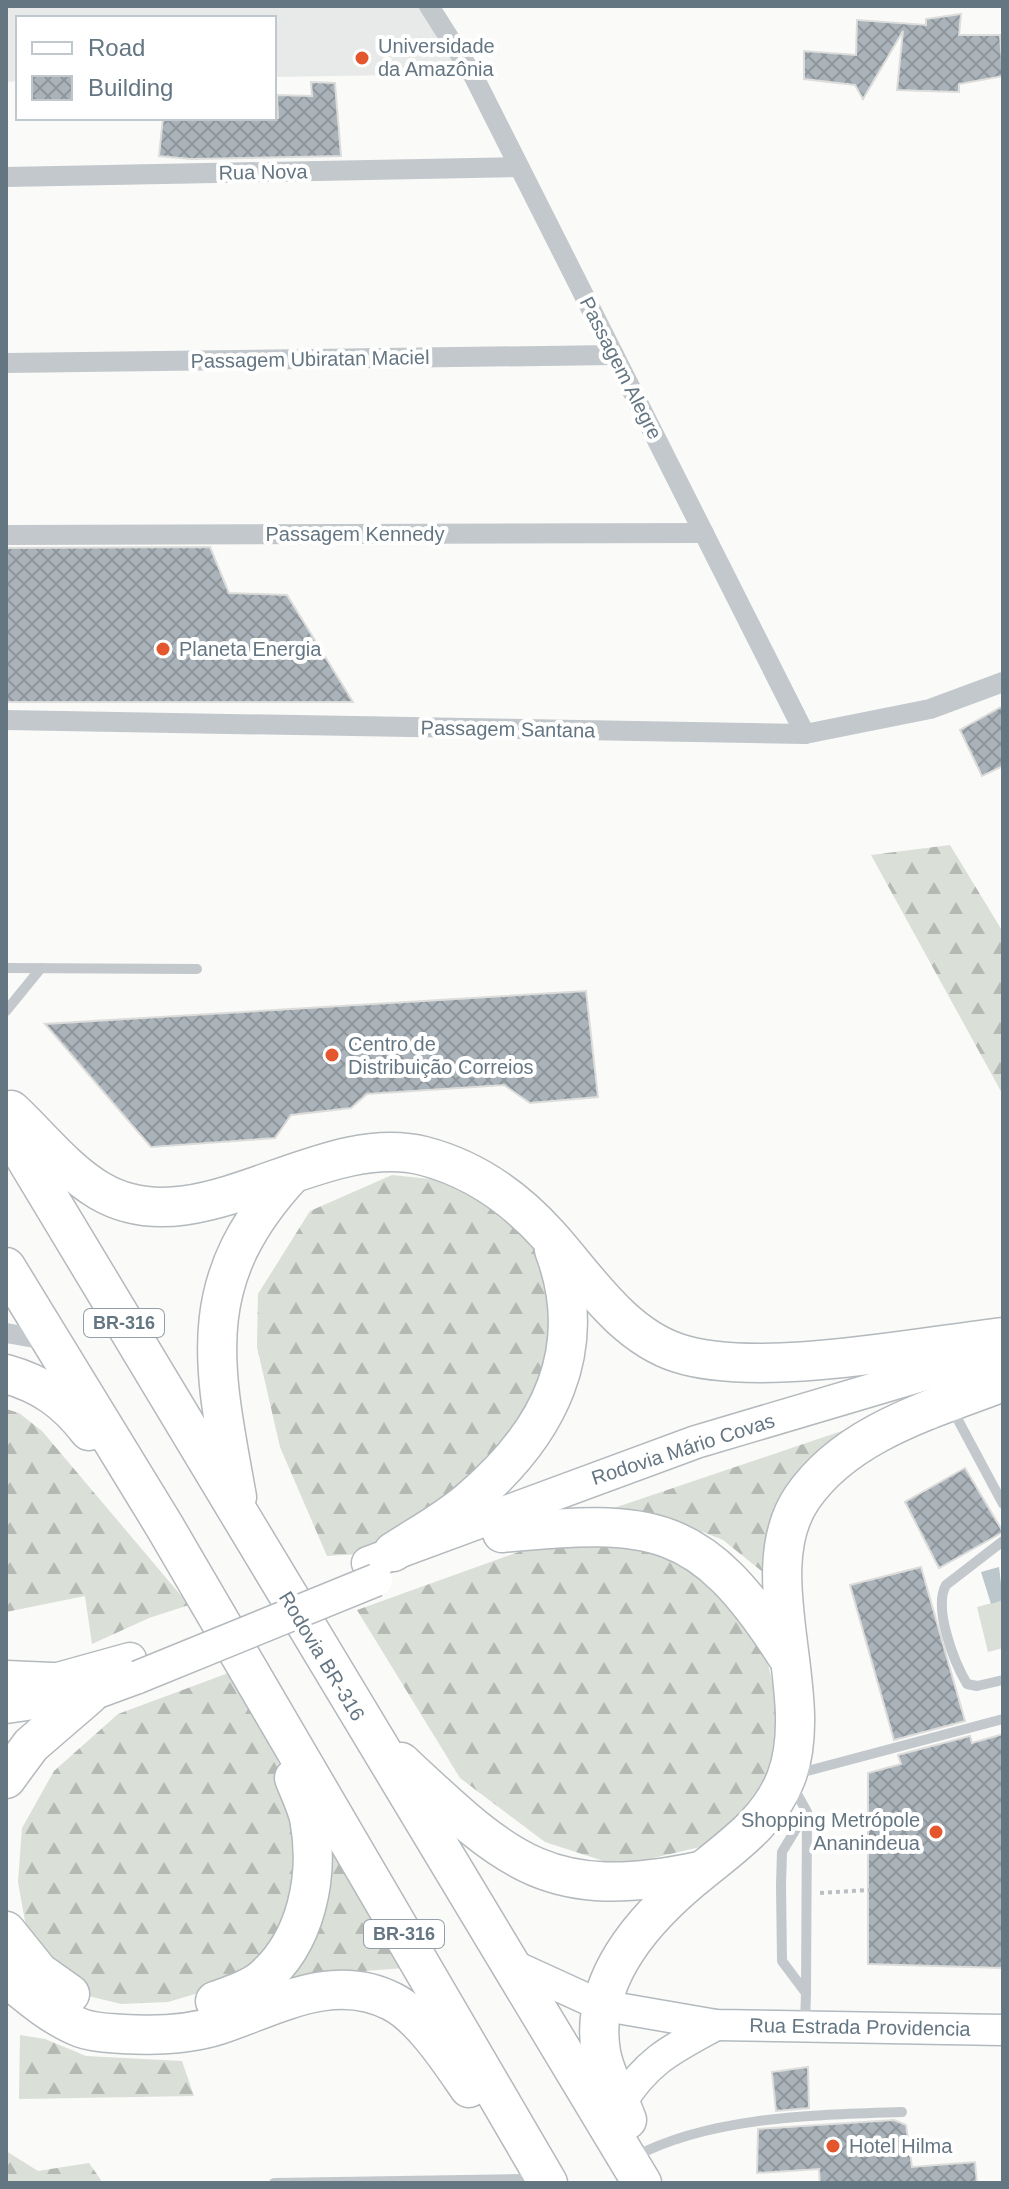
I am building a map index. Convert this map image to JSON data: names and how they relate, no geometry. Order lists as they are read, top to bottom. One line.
{"streets":{"highway":["BR-316","Rodovia BR-316"],"main road":["Rodovia Mário Covas","Rua Estrada Providencia"],"street":["Rua Nova","Passagem Ubiratan Maciel","Passagem Alegre","Passagem Kennedy","Passagem Santana"]},"crossings":[["Rua Nova","Passagem Alegre"],["Passagem Ubiratan Maciel","Passagem Alegre"],["Passagem Alegre","Passagem Kennedy"],["Passagem Alegre","Passagem Santana"],["Rodovia BR-316","Rua Estrada Providencia"]],"places":["Universidade da Amazônia","Planeta Energia","Centro de Distribuição Correios","Shopping Metrópole Ananindeua","Hotel Hilma"],"legend":["Road","Building"]}
